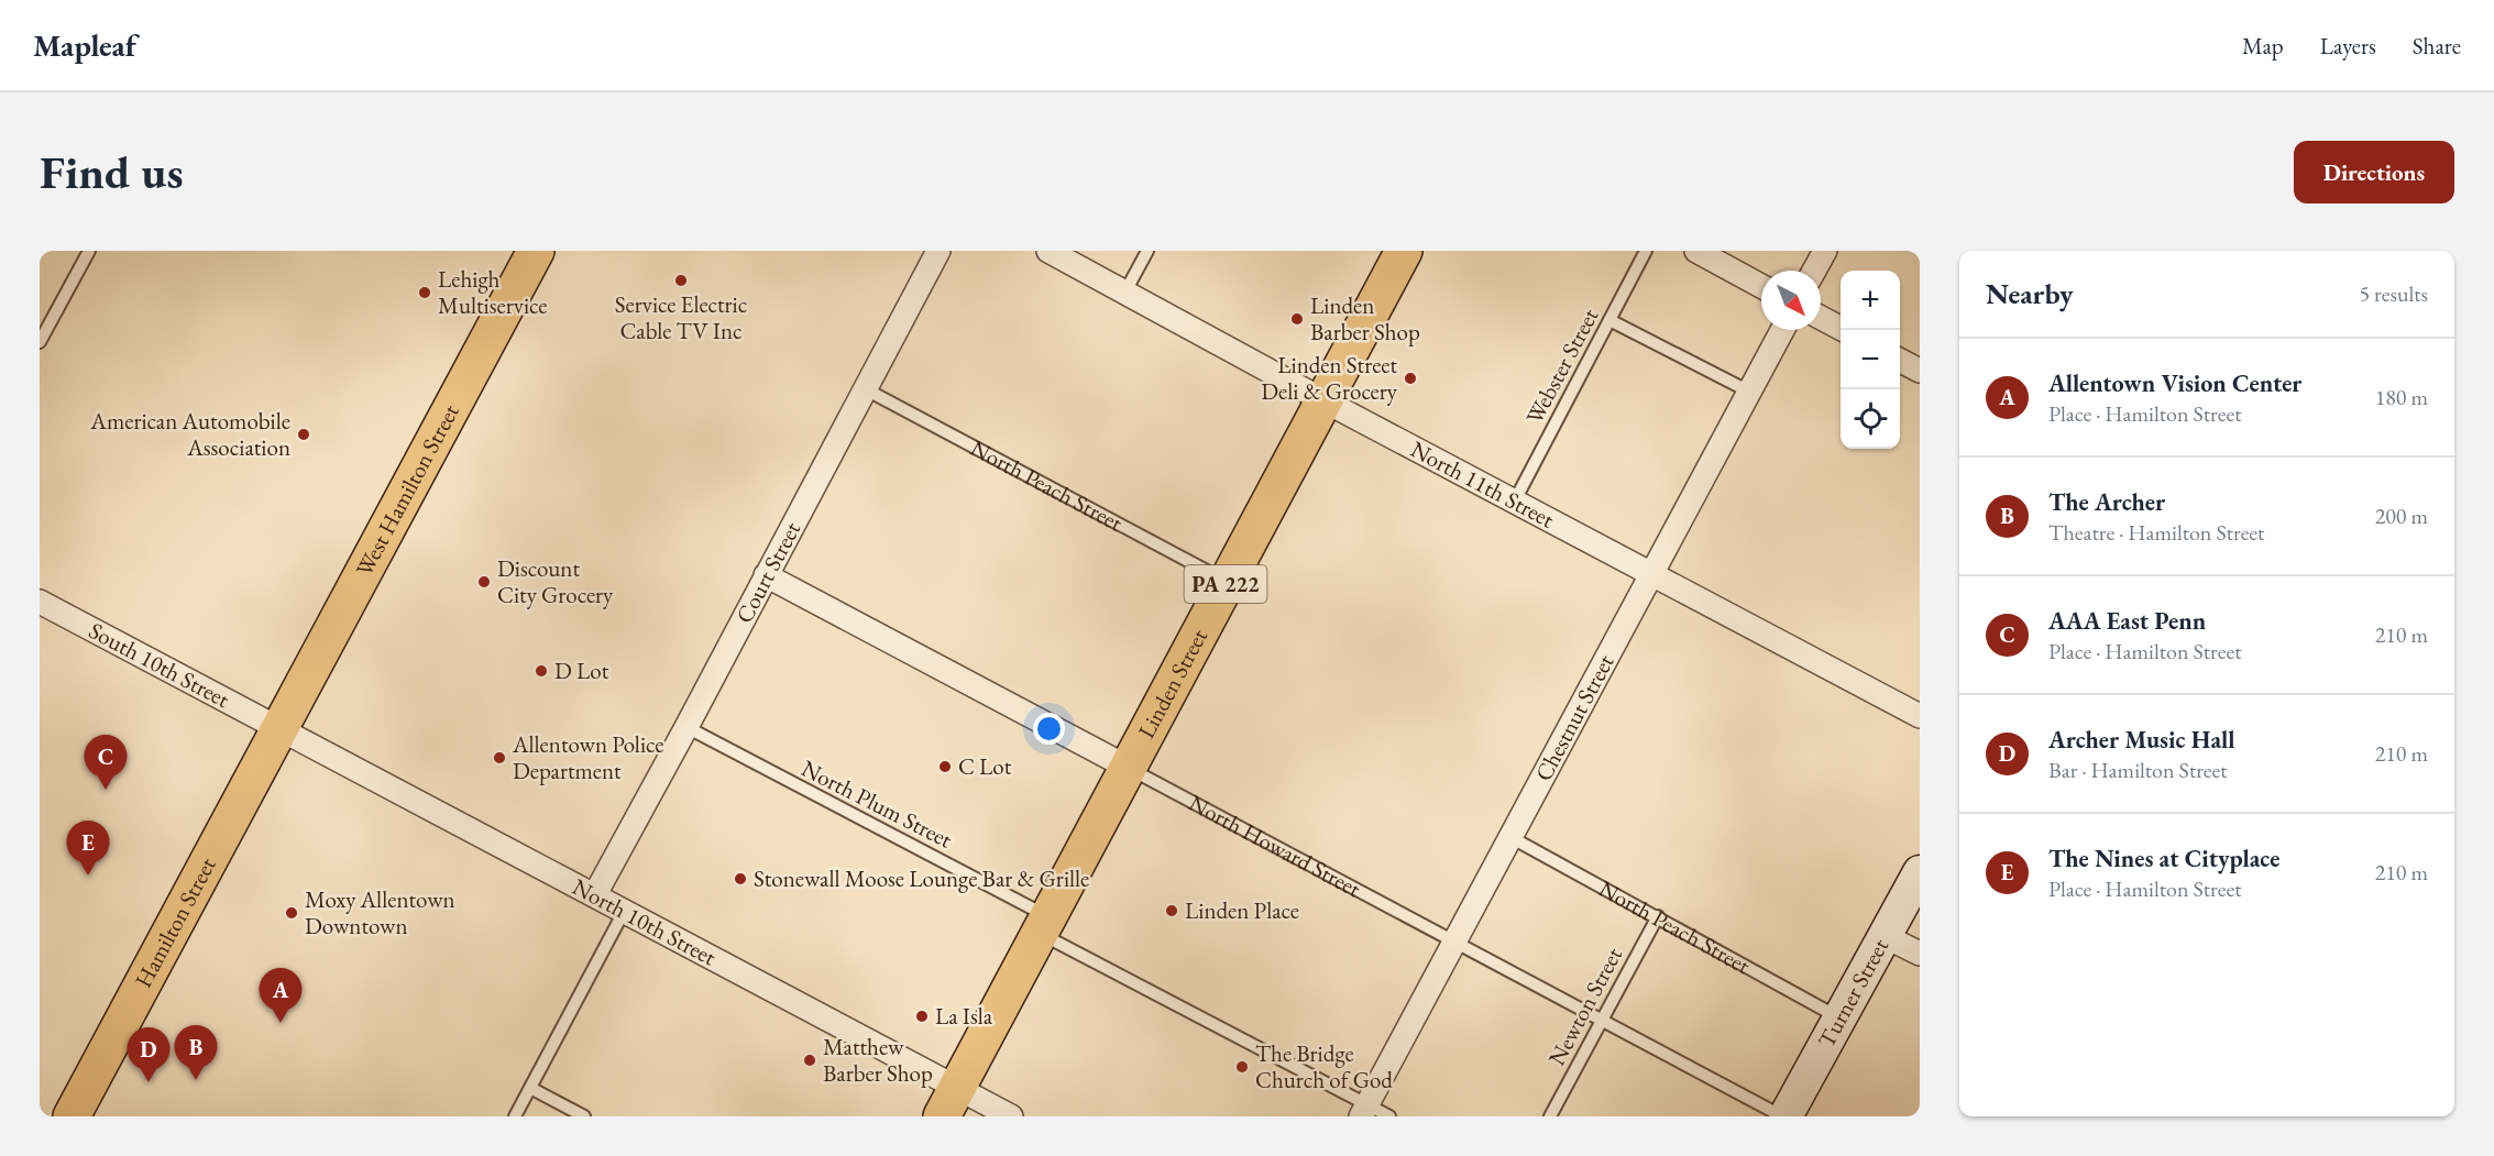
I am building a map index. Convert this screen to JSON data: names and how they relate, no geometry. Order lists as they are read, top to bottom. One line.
{"streets":{"main road":["West Hamilton Street","PA 222","Linden Street","Hamilton Street"],"street":["North 11th Street","Court Street","South 10th Street","Chestnut Street","North Howard Street","North 10th Street","Turner Street"],"lane":["Webster Street","North Peach Street","North Plum Street","Newton Street"]},"crossings":[["Webster Street","North 11th Street"],["North 11th Street","Linden Street"],["North 11th Street","Chestnut Street"],["North Peach Street","Court Street"],["North Peach Street","Linden Street"],["North Peach Street","Chestnut Street"],["North Peach Street","Turner Street"],["North Peach Street","Newton Street"],["West Hamilton Street","South 10th Street"],["West Hamilton Street","North 10th Street"],["West Hamilton Street","Hamilton Street"],["Court Street","North Plum Street"],["Court Street","North Howard Street"],["Court Street","North 10th Street"],["South 10th Street","North 10th Street"],["South 10th Street","Hamilton Street"],["Linden Street","North Plum Street"],["Linden Street","North Howard Street"],["Linden Street","North 10th Street"],["Chestnut Street","North Plum Street"],["Chestnut Street","North Howard Street"],["North Howard Street","Turner Street"],["North Howard Street","Newton Street"],["North 10th Street","Hamilton Street"]],"places":["Service Electric Cable TV Inc","Lehigh Multiservice","Linden Barber Shop","Linden Street Deli & Grocery","American Automobile Association","Discount City Grocery","D Lot","Allentown Police Department","C Lot","Stonewall Moose Lounge Bar & Grille","Linden Place","Moxy Allentown Downtown","La Isla","Matthew Barber Shop","The Bridge Church of God"],"north":"bottom right","page":{"header":"Mapleaf","nav":["Map","Layers","Share"],"buttons":"Directions","title":"Find us","heading":["Nearby","5 results"],"map_buttons":["+","−"],"list":[{"mark":"A","name":"Allentown Vision Center","note":"Place · Hamilton Street","value":"180 m"},{"mark":"B","name":"The Archer","note":"Theatre · Hamilton Street","value":"200 m"},{"mark":"C","name":"AAA East Penn","note":"Place · Hamilton Street","value":"210 m"},{"mark":"D","name":"Archer Music Hall","note":"Bar · Hamilton Street","value":"210 m"},{"mark":"E","name":"The Nines at Cityplace","note":"Place · Hamilton Street","value":"210 m"}],"pins":["C","E","A","B","D"]}}
